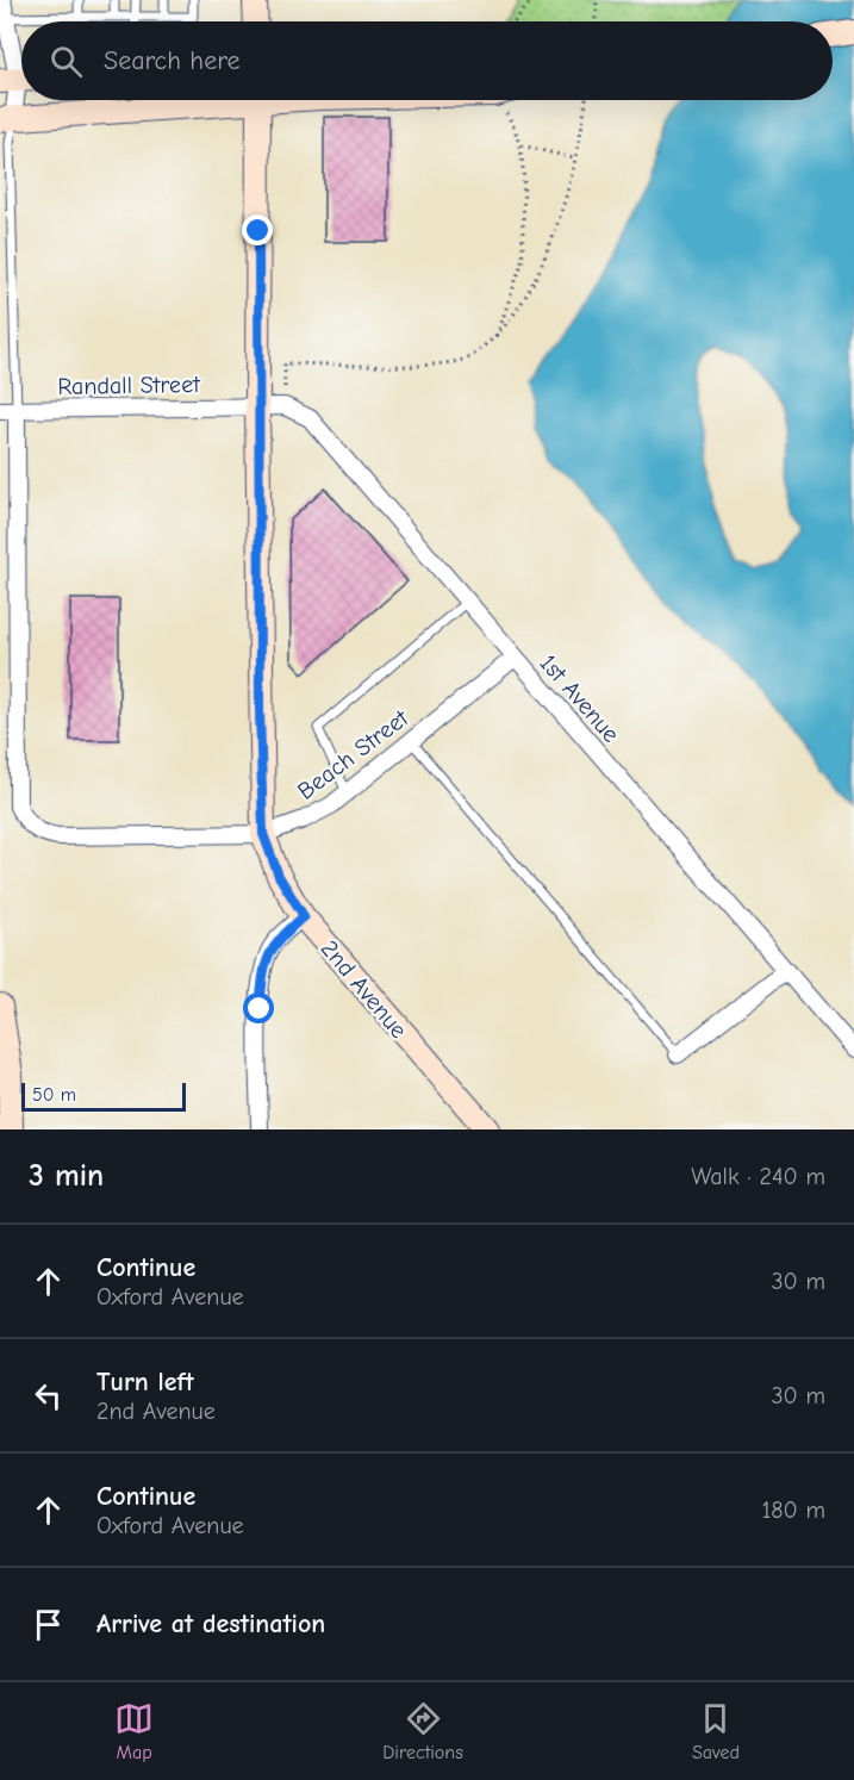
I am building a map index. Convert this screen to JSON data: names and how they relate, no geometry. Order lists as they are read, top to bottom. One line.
{"streets":{"street":["Randall Street","1st Avenue","Beach Street","2nd Avenue"]},"crossings":[["Randall Street","1st Avenue"],["Randall Street","Beach Street"],["Randall Street","2nd Avenue"],["1st Avenue","Beach Street"],["1st Avenue","2nd Avenue"],["Beach Street","2nd Avenue"]],"scale_bar":"50 m","page":{"search":"Search here","scale":"50 m","heading":["3 min","Walk · 240 m"],"list":[["Continue","Oxford Avenue","30 m"],["Turn left","2nd Avenue","30 m"],["Continue","Oxford Avenue","180 m"],"Arrive at destination"],"nav":["Map","Directions","Saved"]}}
